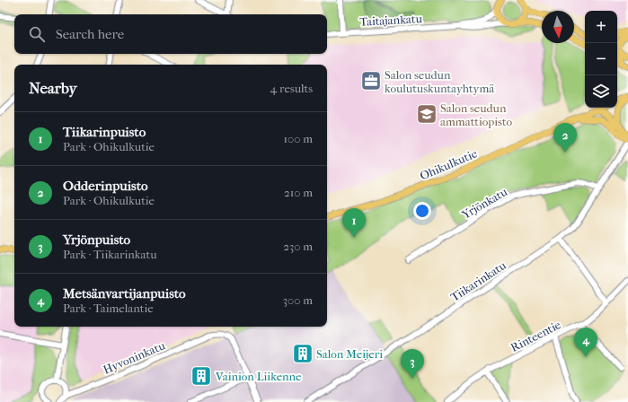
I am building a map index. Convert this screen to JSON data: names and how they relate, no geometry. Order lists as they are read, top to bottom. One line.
{"streets":{"main road":["Ohikulkutie"],"street":["Taitajankatu","Yrjönkatu","Tiikarinkatu","Rinteentie","Hyvoninkatu"]},"crossings":[["Yrjönkatu","Tiikarinkatu"]],"places":{"office":["Salon seudun koulutuskuntayhtymä"],"school or university":["Salon seudun ammattiopisto"],"building":["Salon Meijeri","Vainion Liikenne"]},"north":"bottom","page":{"map_buttons":["+","−"],"search":"Search here","heading":["Nearby","4 results"],"list":[{"mark":"1","name":"Tiikarinpuisto","note":"Park · Ohikulkutie","value":"100 m"},{"mark":"2","name":"Odderinpuisto","note":"Park · Ohikulkutie","value":"210 m"},{"mark":"3","name":"Yrjönpuisto","note":"Park · Tiikarinkatu","value":"230 m"},{"mark":"4","name":"Metsänvartijanpuisto","note":"Park · Taimelantie","value":"300 m"}],"pins":["2","1","4","3"]}}
